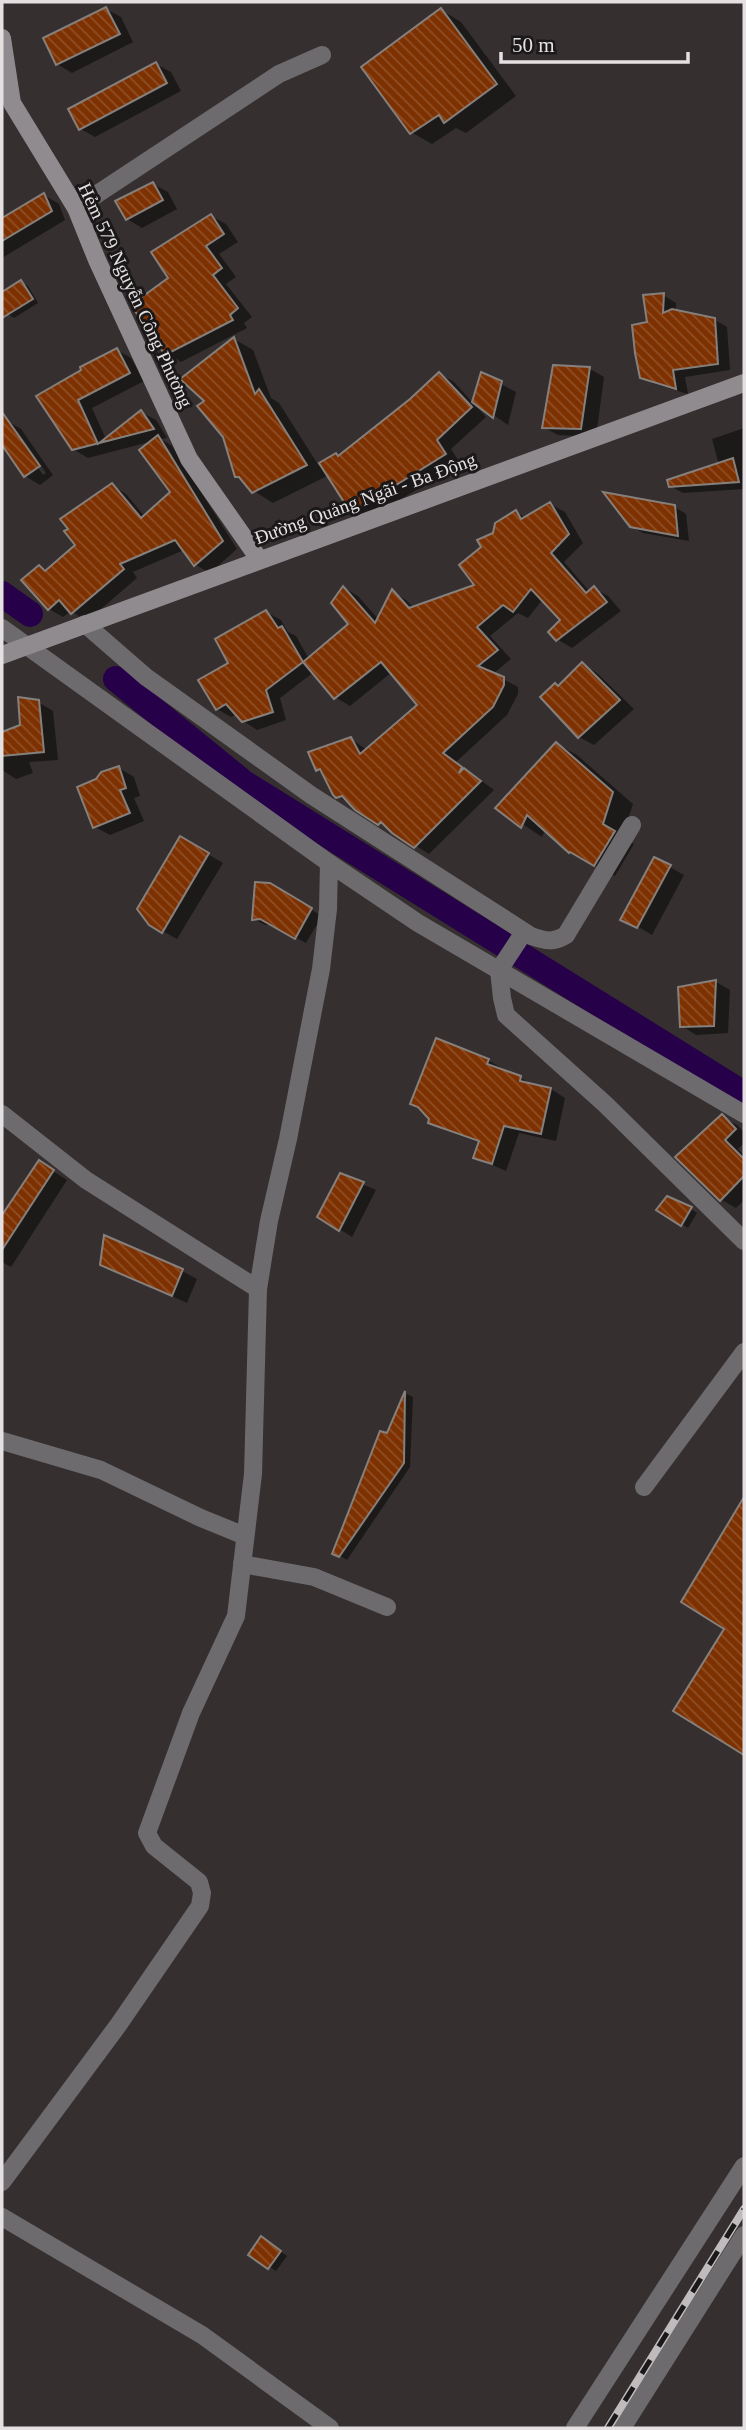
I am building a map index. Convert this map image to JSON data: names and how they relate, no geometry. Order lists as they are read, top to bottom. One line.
{"streets":{"main road":["Hẻm 579 Nguyễn Công Phương","Đường Quảng Ngãi - Ba Động"]},"crossings":[["Hẻm 579 Nguyễn Công Phương","Đường Quảng Ngãi - Ba Động"]],"scale_bar":"50 m"}
